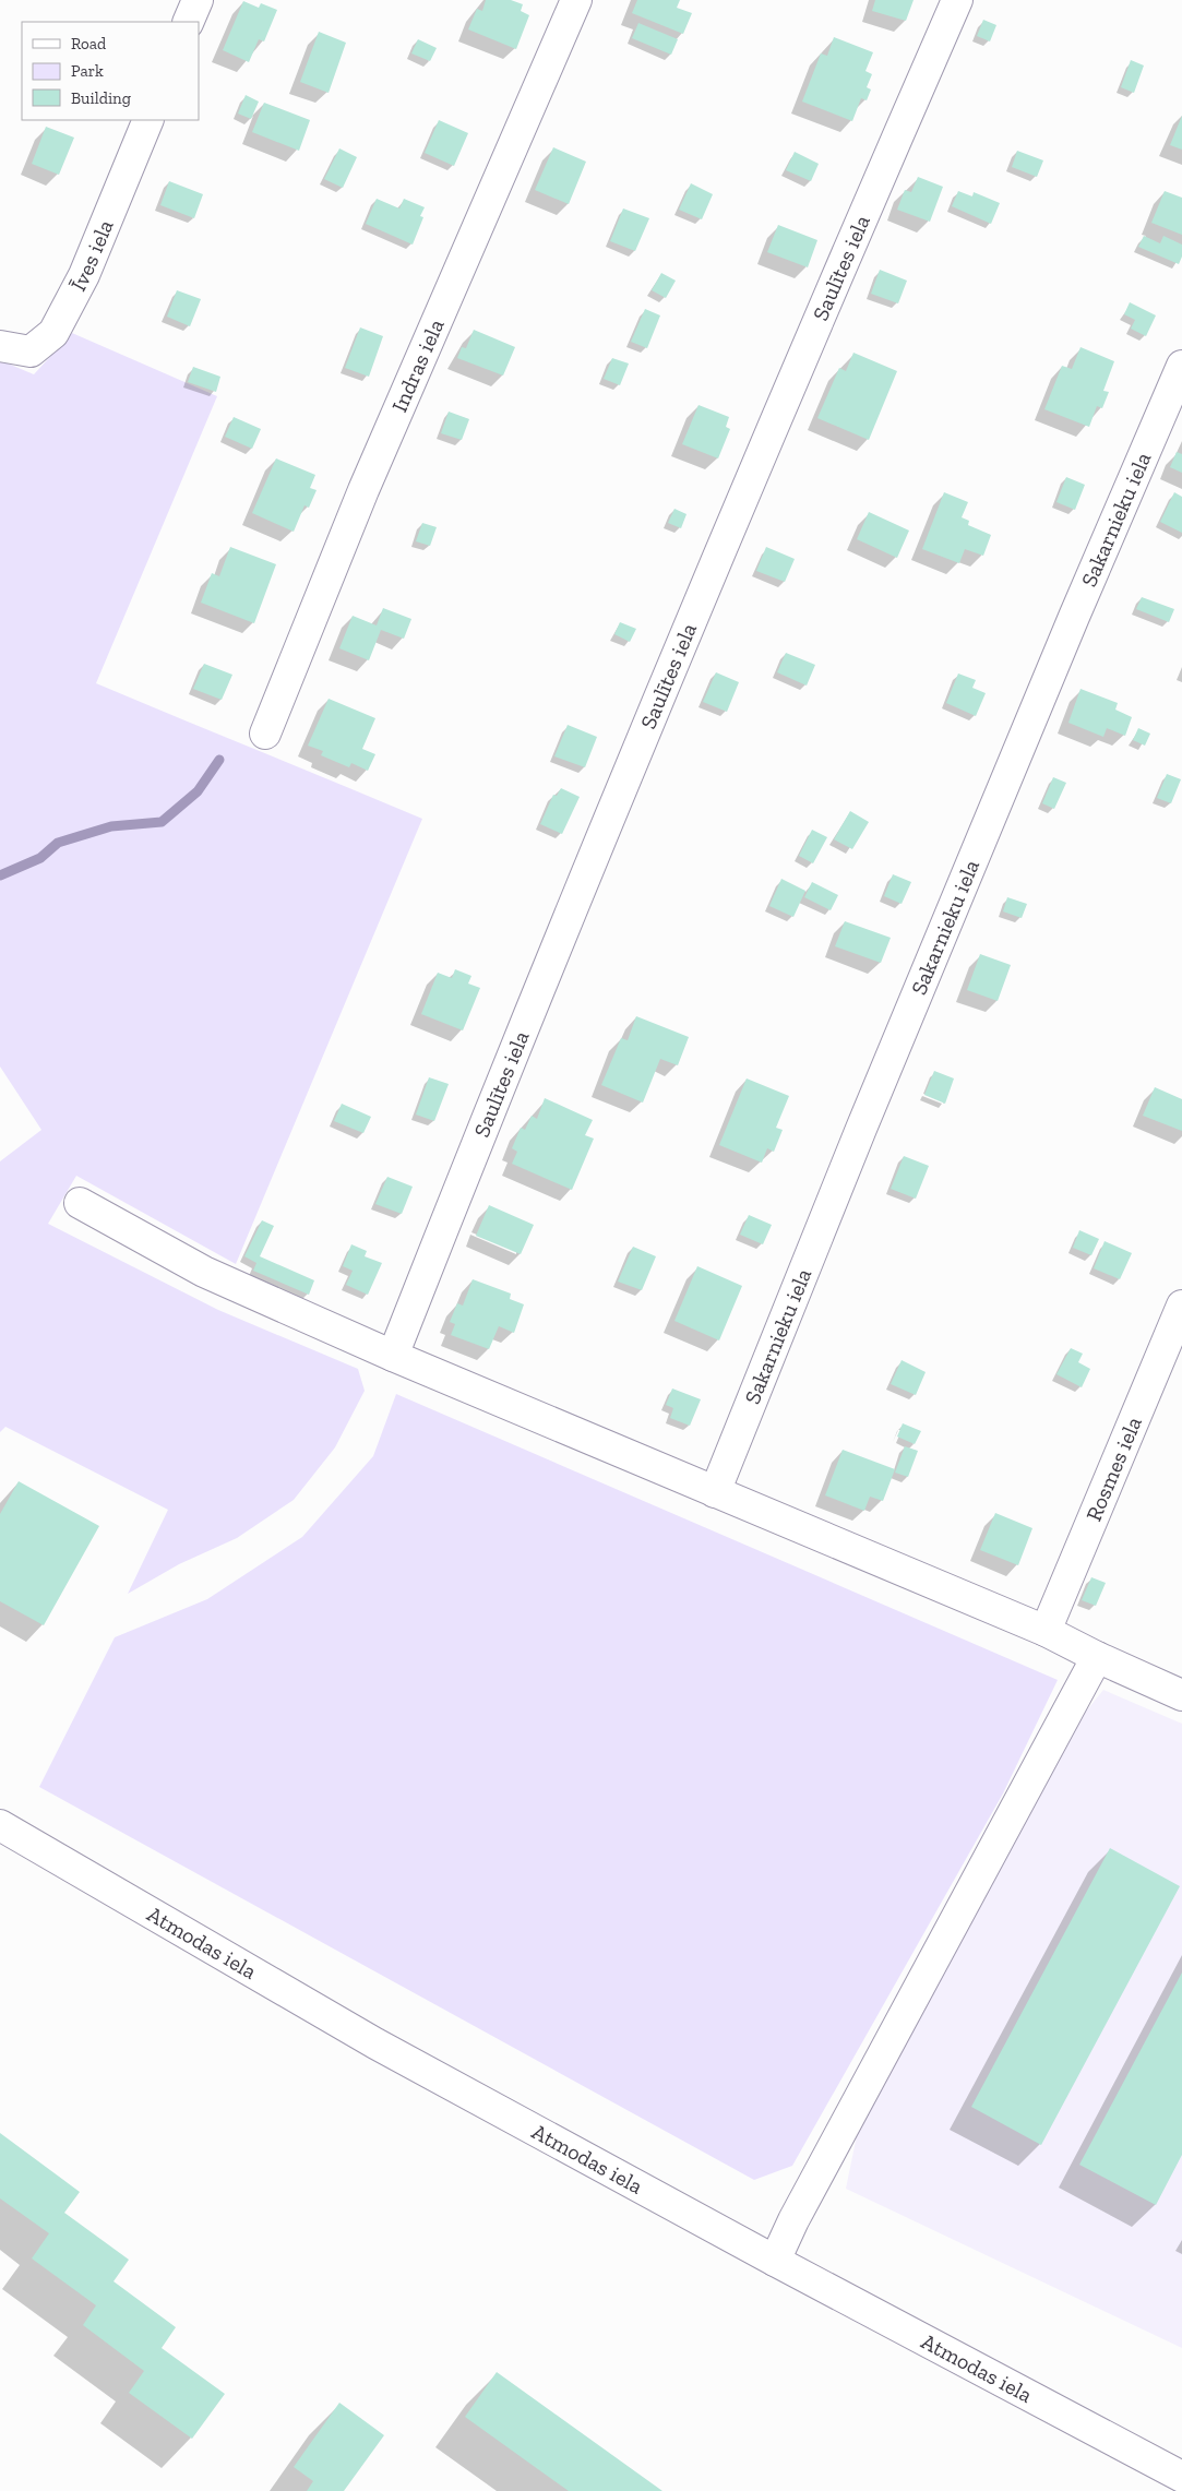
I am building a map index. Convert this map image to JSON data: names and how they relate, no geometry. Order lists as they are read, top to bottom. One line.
{"streets":{"street":["Īves iela","Saulītes iela","Indras iela","Sakarnieku iela","Rosmes iela","Atmodas iela"]},"legend":["Road","Park","Building"]}
